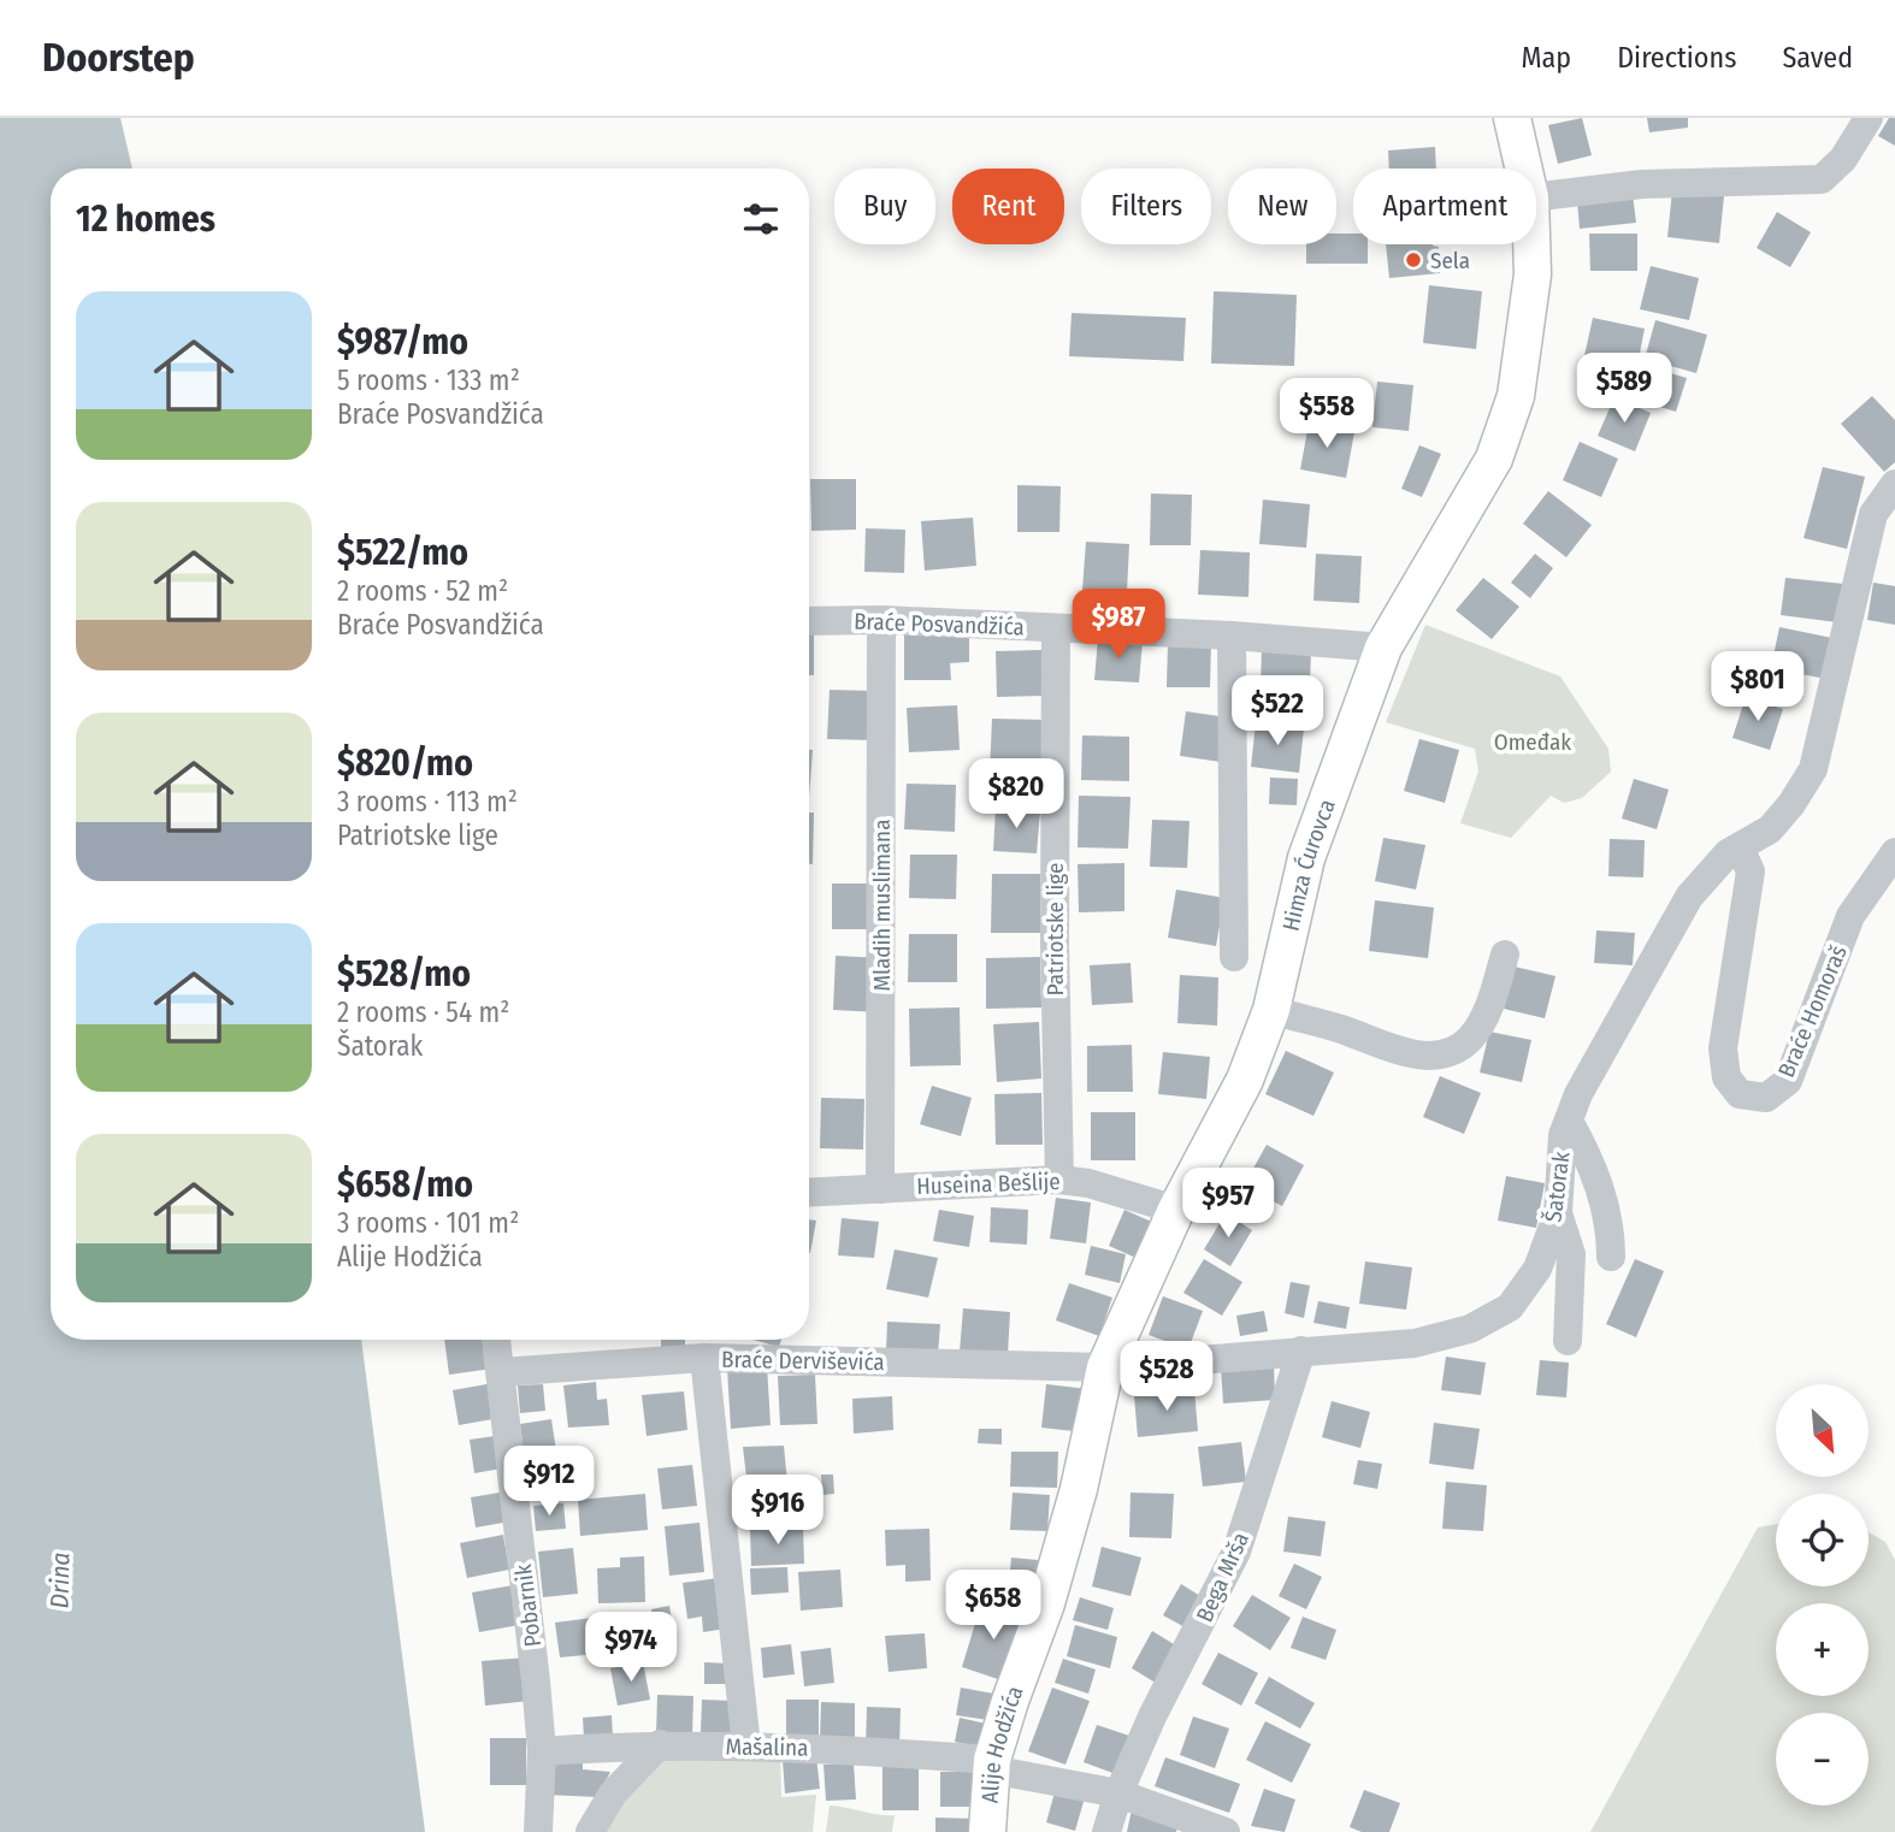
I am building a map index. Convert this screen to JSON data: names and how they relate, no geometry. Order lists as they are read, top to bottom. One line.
{"streets":{"main road":["Himza Ćurovca","Alije Hodžića"],"street":["Braće Posvandžića","Mladih muslimana","Patriotske lige","Braće Homoraš","Huseina Bešlije","Šatorak","Braće Derviševića","Bega Mrša","Pobarnik","Mašalina"]},"crossings":[["Braće Posvandžića","Himza Ćurovca"],["Braće Posvandžića","Mladih muslimana"],["Braće Posvandžića","Patriotske lige"],["Himza Ćurovca","Huseina Bešlije"],["Himza Ćurovca","Šatorak"],["Himza Ćurovca","Braće Derviševića"],["Himza Ćurovca","Alije Hodžića"],["Mladih muslimana","Huseina Bešlije"],["Patriotske lige","Huseina Bešlije"],["Braće Homoraš","Šatorak"],["Šatorak","Braće Derviševića"],["Šatorak","Bega Mrša"],["Šatorak","Alije Hodžića"],["Braće Derviševića","Pobarnik"],["Braće Derviševića","Alije Hodžića"],["Bega Mrša","Mašalina"],["Pobarnik","Mašalina"],["Alije Hodžića","Mašalina"]],"water":["Drina"],"parks":["Omeđak"],"places":["Sela"],"north":"bottom right","page":{"header":"Doorstep","nav":["Map","Directions","Saved"],"chip":["Buy","Rent","Filters","New","Apartment"],"heading":"12 homes","list":[{"name":"$987/mo","note":"5 rooms · 133 m² · Braće Posvandžića"},{"name":"$522/mo","note":"2 rooms · 52 m² · Braće Posvandžića"},{"name":"$820/mo","note":"3 rooms · 113 m² · Patriotske lige"},{"name":"$528/mo","note":"2 rooms · 54 m² · Šatorak"},{"name":"$658/mo","note":"3 rooms · 101 m² · Alije Hodžića"}],"price":["$589","$558","$987","$801","$522","$820","$957","$528","$912","$916","$658","$974"],"map_buttons":["+","−"]}}
